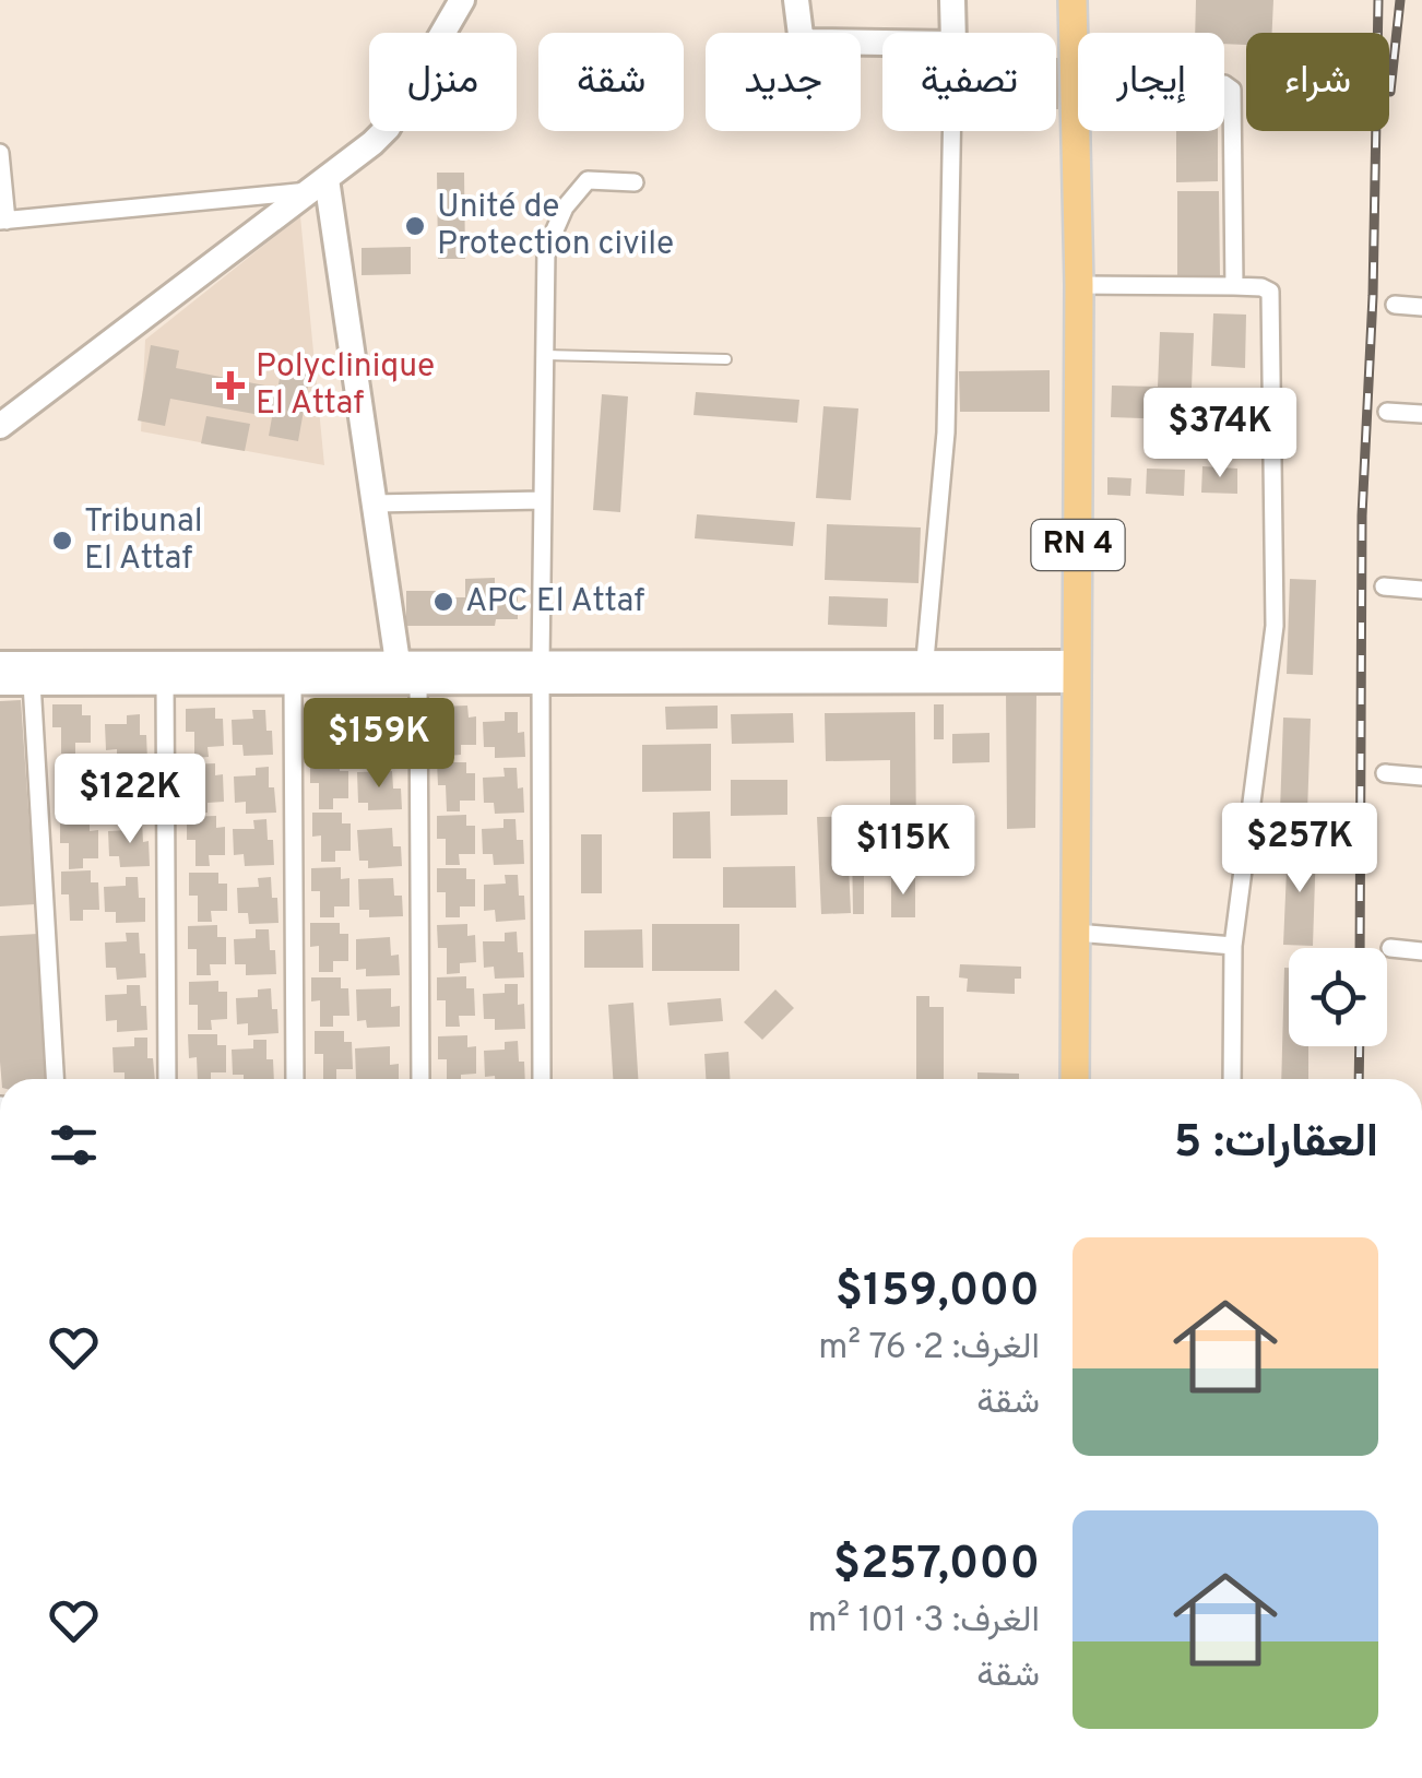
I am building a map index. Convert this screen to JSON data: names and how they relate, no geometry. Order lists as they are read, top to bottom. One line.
{"streets":{"main road":["RN 4"]},"places":{"other":["Unité de Protection civile","Tribunal El Attaf","APC El Attaf"],"health":["Polyclinique El Attaf"]},"page":{"chip":["شراء","إيجار","تصفية","جديد","شقة","منزل"],"price":["$374K","$159K","$122K","$257K","$115K"],"heading":"العقارات: 5","list":[{"name":"$159,000","note":"الغرف: 2 · 76 m² · شقة"},{"name":"$257,000","note":"الغرف: 3 · 101 m² · شقة"}]}}
